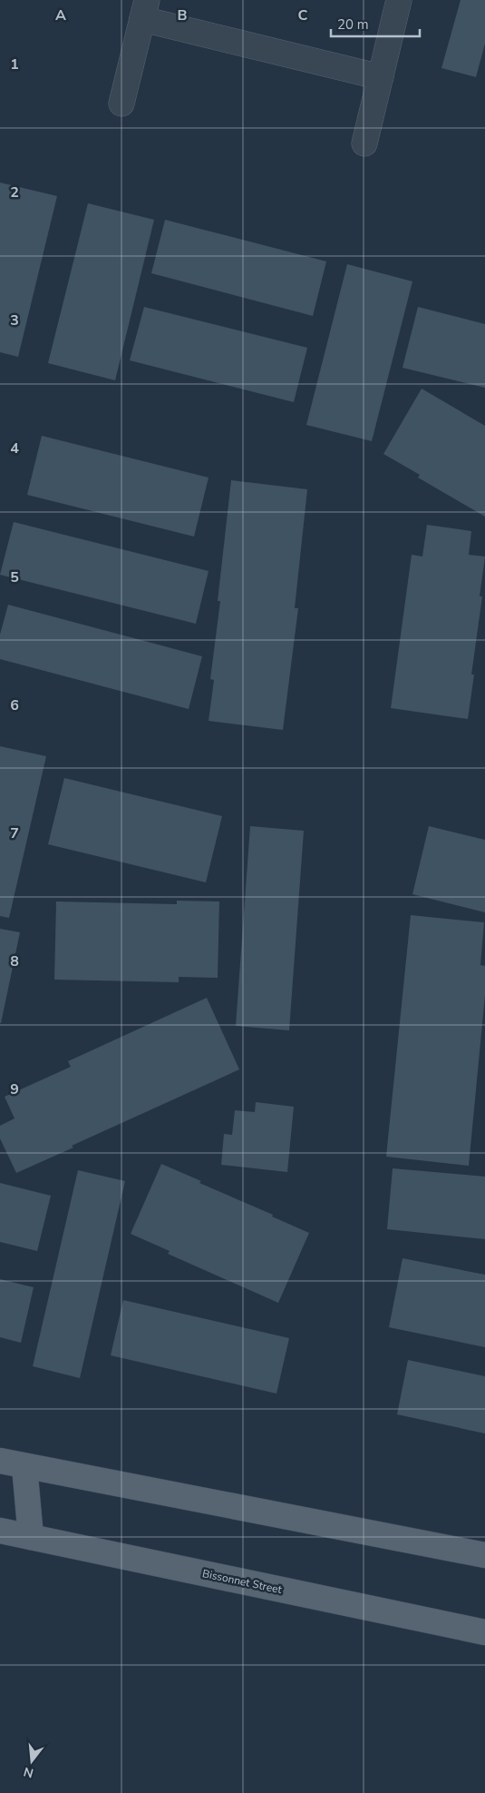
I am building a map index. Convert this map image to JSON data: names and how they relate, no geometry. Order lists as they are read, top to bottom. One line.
{"streets":{"main road":["Bissonnet Street"]},"scale_bar":"20 m","north":"bottom","grid":{"columns":["A","B","C"],"rows":["1","2","3","4","5","6","7","8","9"]}}
